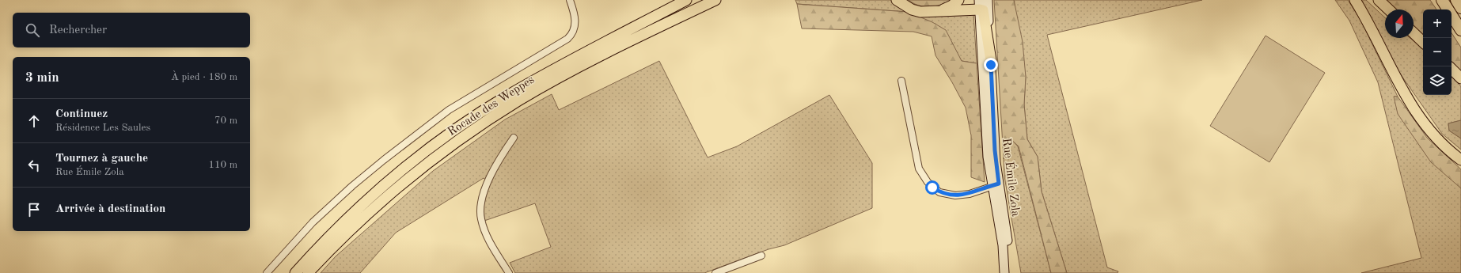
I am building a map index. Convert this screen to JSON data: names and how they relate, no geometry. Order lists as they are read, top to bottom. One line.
{"streets":{"highway":["Rocade des Weppes"],"main road":["Rue Émile Zola"]},"north":"top","page":{"map_buttons":["+","−"],"search":"Rechercher","heading":["3 min","À pied · 180 m"],"list":[["Continuez","Résidence Les Saules","70 m"],["Tournez à gauche","Rue Émile Zola","110 m"],"Arrivée à destination"]}}
